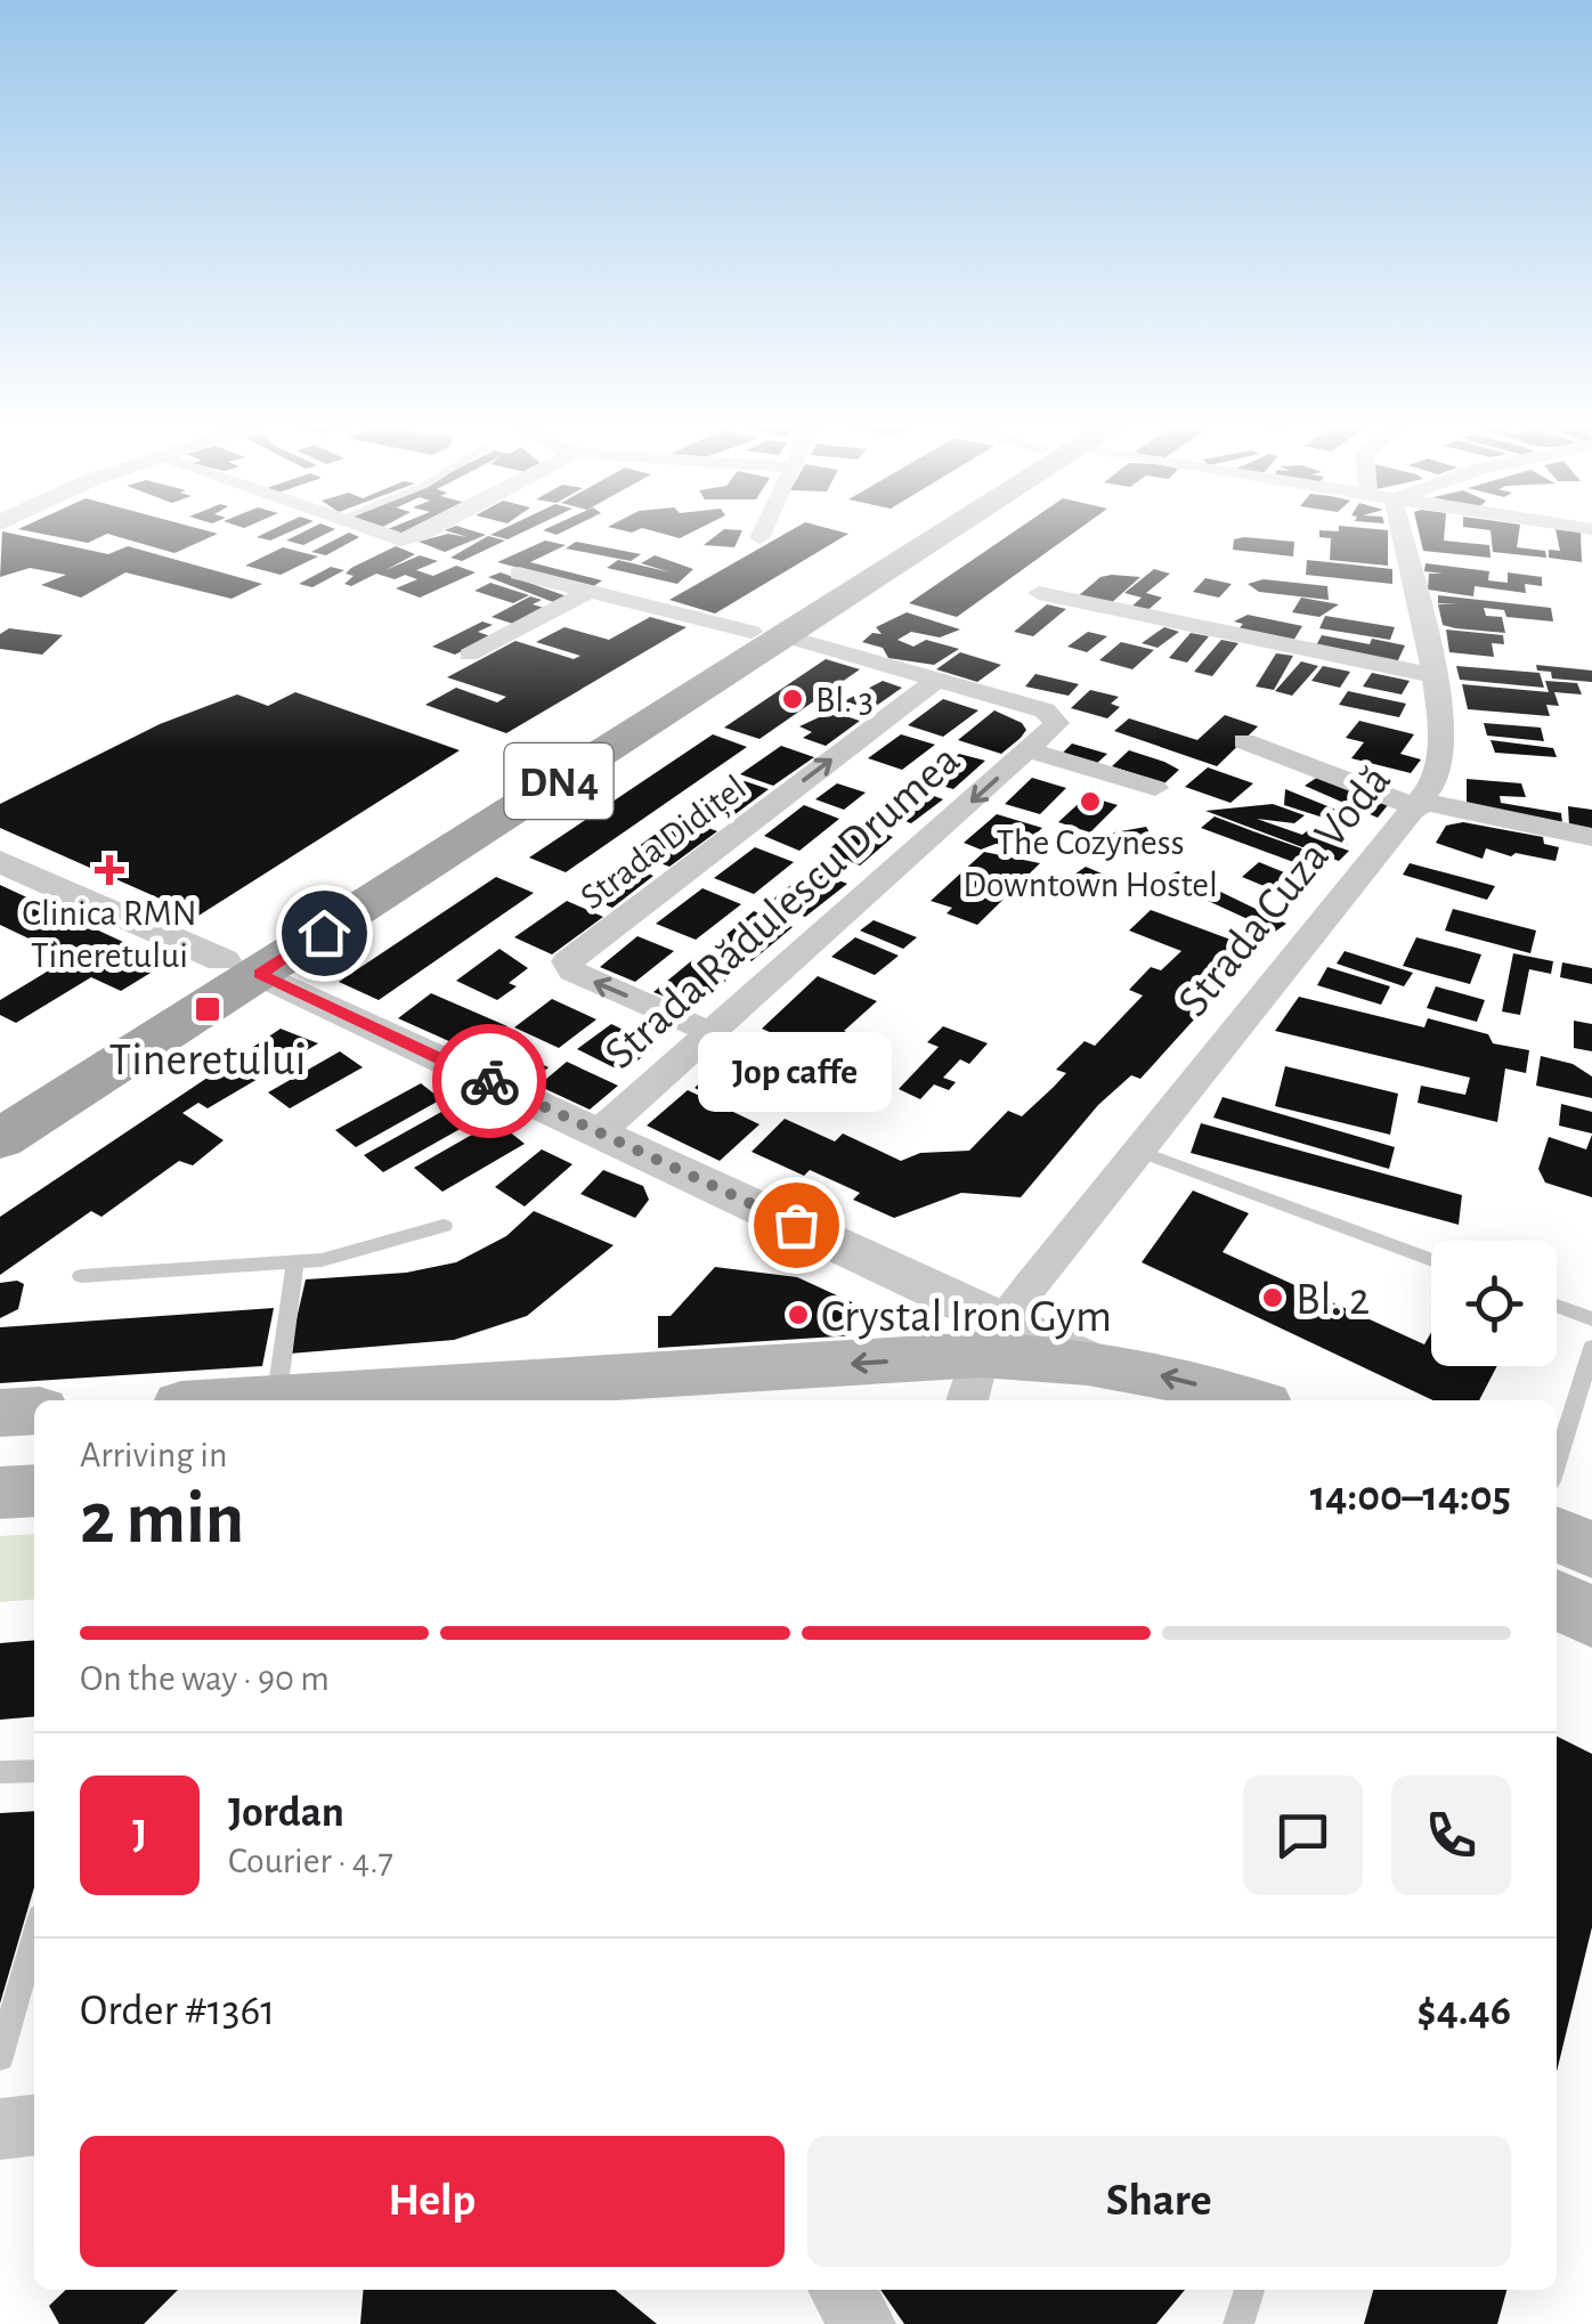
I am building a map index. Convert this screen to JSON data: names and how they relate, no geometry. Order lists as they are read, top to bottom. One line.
{"streets":{"main road":["DN4"],"street":["Strada Didițel","Strada Cuza Vodă","Strada Rădulescu Drumea"]},"crossings":[["DN4","Strada Rădulescu Drumea"],["Strada Didițel","Strada Rădulescu Drumea"]],"places":{"other":["Bl. 3","The Cozyness Downtown Hostel","Jop caffe","Bl. 2","Crystal Iron Gym"],"health":["Clinica RMN Tineretului"],"transit":["Tineretului"]},"page":{"bubble":"Jop caffe","heading":["2 min","Arriving in","14:00–14:05"],"panel":["Jordan","Courier · 4.7","Order #1361","$4.46"],"bar":"On the way · 90 m","round":"J","buttons":["Help","Share"]}}
